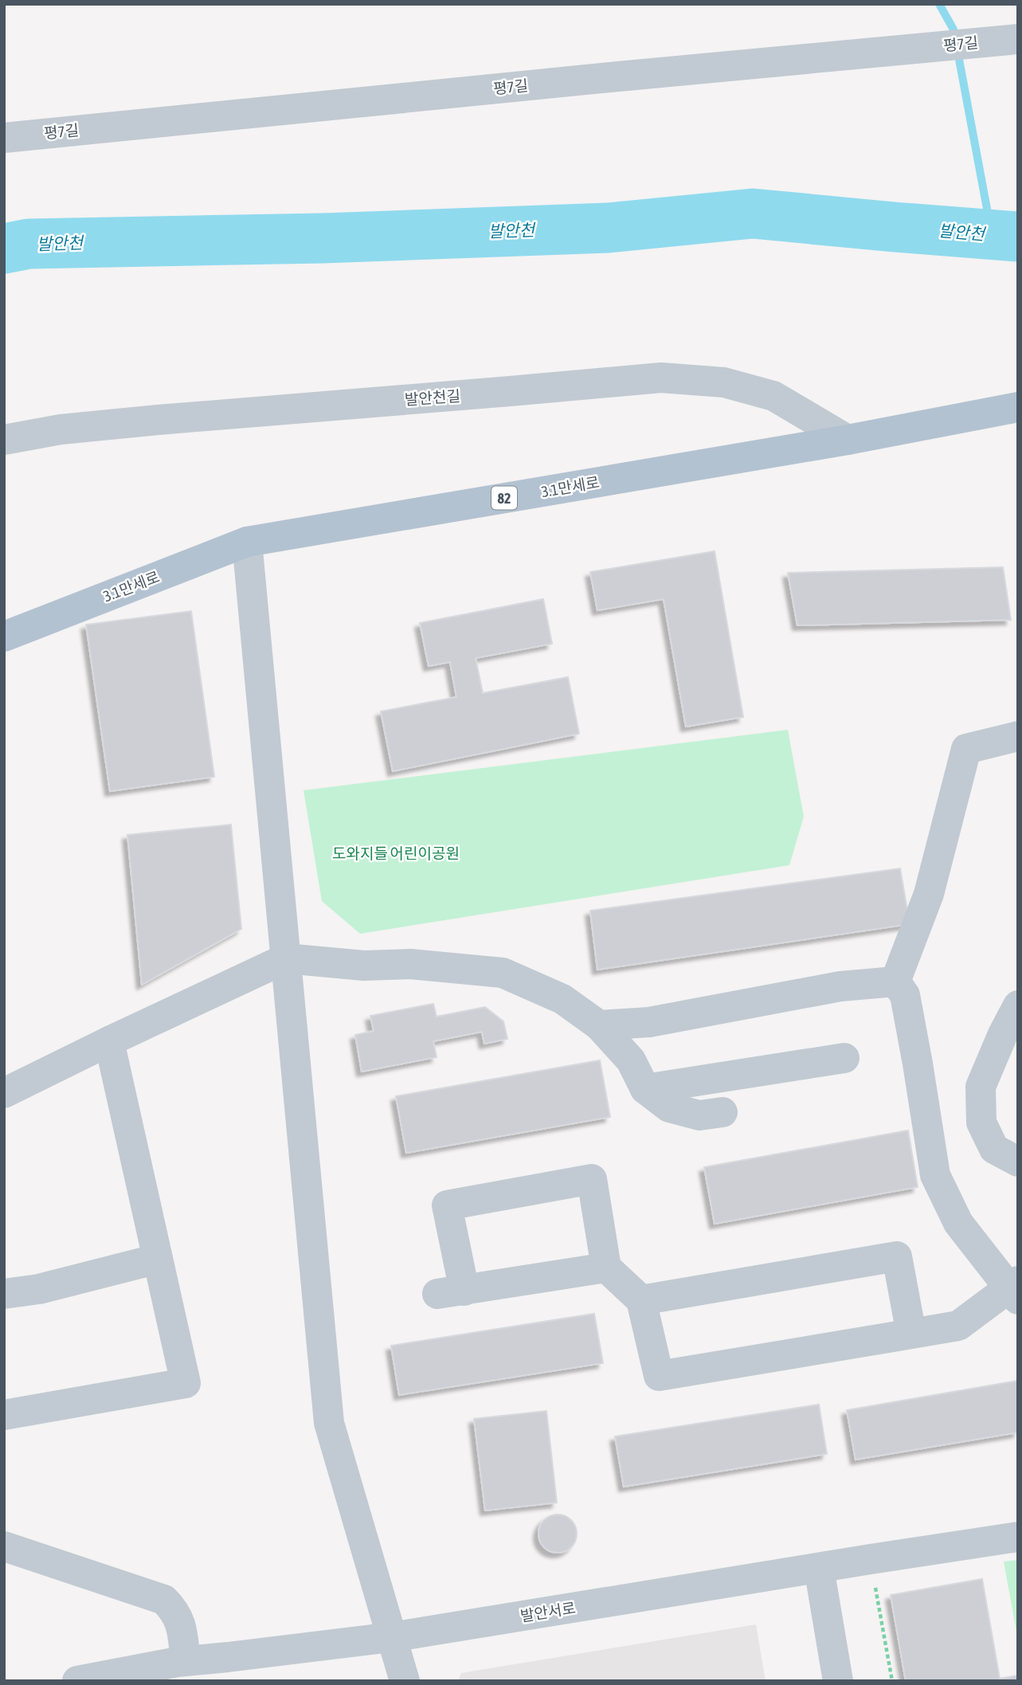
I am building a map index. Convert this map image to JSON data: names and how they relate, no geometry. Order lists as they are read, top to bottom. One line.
{"streets":{"main road":["3.1만세로","82"],"street":["평7길","발안천길","발안서로"]},"crossings":[["발안천길","3.1만세로"]],"water":["발안천"],"parks":["도와지들 어린이공원"]}
